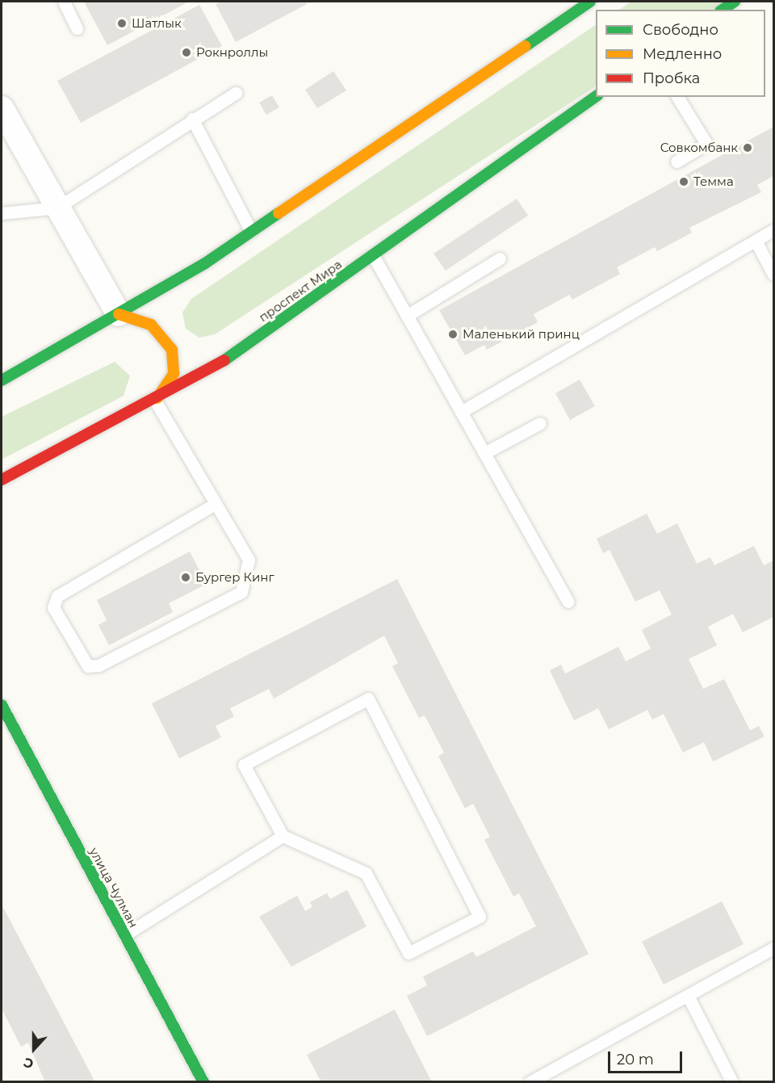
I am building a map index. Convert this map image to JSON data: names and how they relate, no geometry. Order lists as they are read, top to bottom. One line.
{"streets":{"main road":["проспект Мира","улица Чулман"]},"places":["Шатлык","Рокнроллы","Совкомбанк","Темма","Маленький принц","Бургер Кинг"],"legend":["Свободно","Медленно","Пробка"],"scale_bar":"20 m","north":"bottom"}
